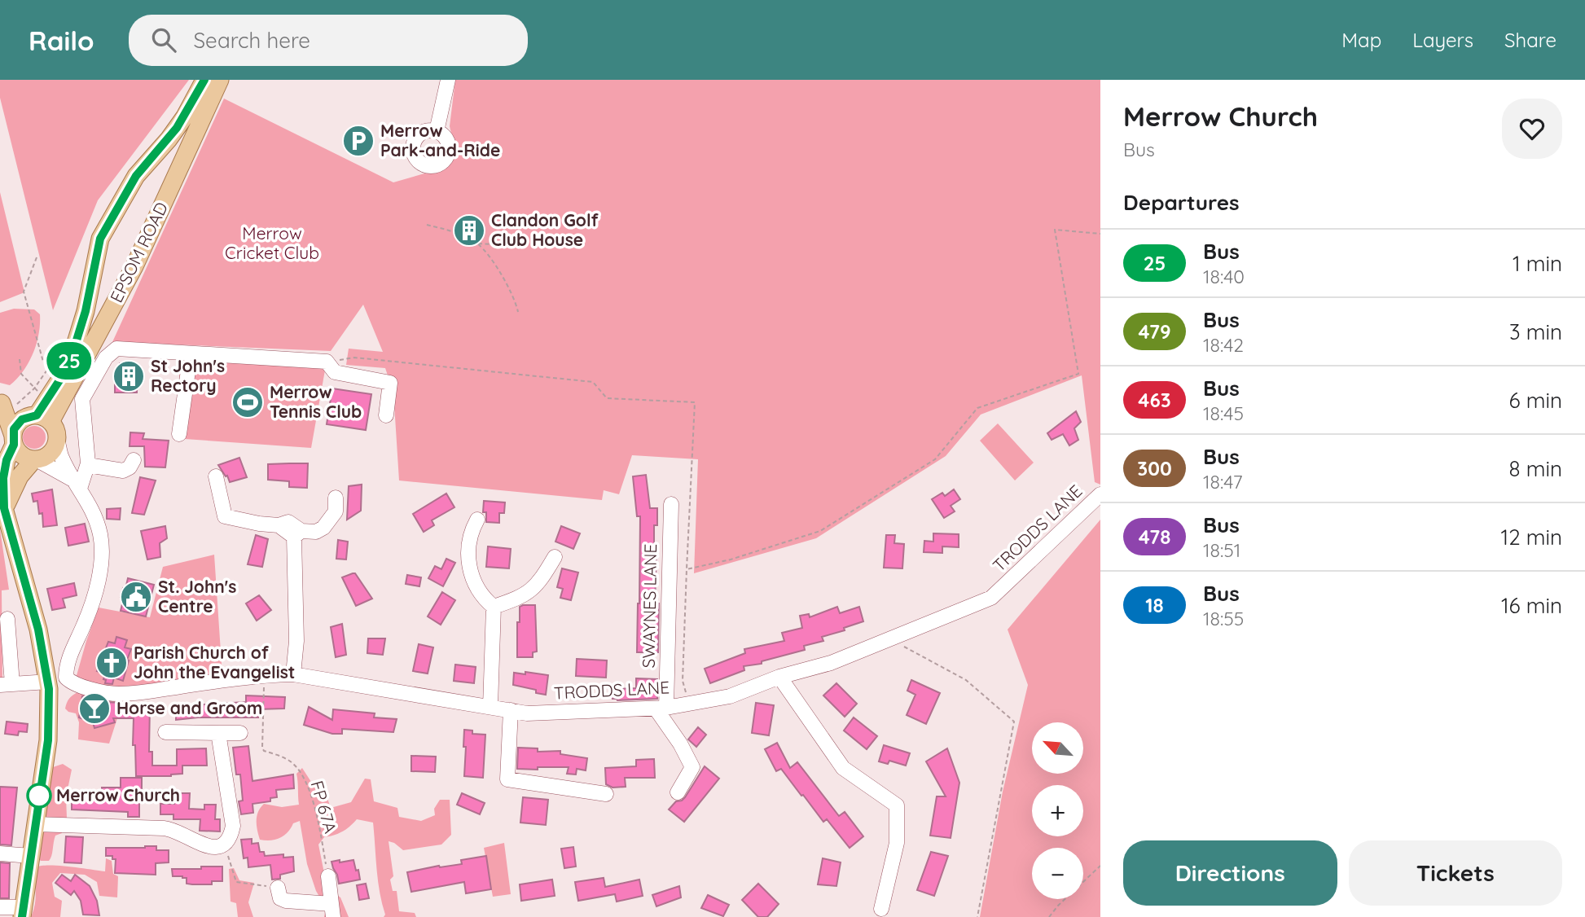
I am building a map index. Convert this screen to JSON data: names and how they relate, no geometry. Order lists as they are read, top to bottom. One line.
{"streets":{"main road":["EPSOM ROAD"],"street":["TRODDS LANE","SWAYNES LANE"],"path":["FP 67A"]},"crossings":[["TRODDS LANE","SWAYNES LANE"],["TRODDS LANE","FP 67A"]],"parks":["Merrow Cricket Club"],"places":{"parking":["Merrow Park-and-Ride"],"building":["Clandon Golf Club House","St John's Rectory"],"sports":["Merrow Tennis Club"],"public building":["St. John's Centre"],"church":["Parish Church of John the Evangelist"],"bar":["Horse and Groom"],"other":["Merrow Church"]},"lines":["bus line 25"],"north":"top left","page":{"header":"Railo","search":"Search here","nav":["Map","Layers","Share"],"on_map":"25","heading":[["Merrow Church","Bus"],"Departures"],"list":[{"mark":"25","name":"Bus","note":"18:40","value":"1 min"},{"mark":"479","name":"Bus","note":"18:42","value":"3 min"},{"mark":"463","name":"Bus","note":"18:45","value":"6 min"},{"mark":"300","name":"Bus","note":"18:47","value":"8 min"},{"mark":"478","name":"Bus","note":"18:51","value":"12 min"},{"mark":"18","name":"Bus","note":"18:55","value":"16 min"}],"map_buttons":["+","−"],"buttons":["Directions","Tickets"]}}
